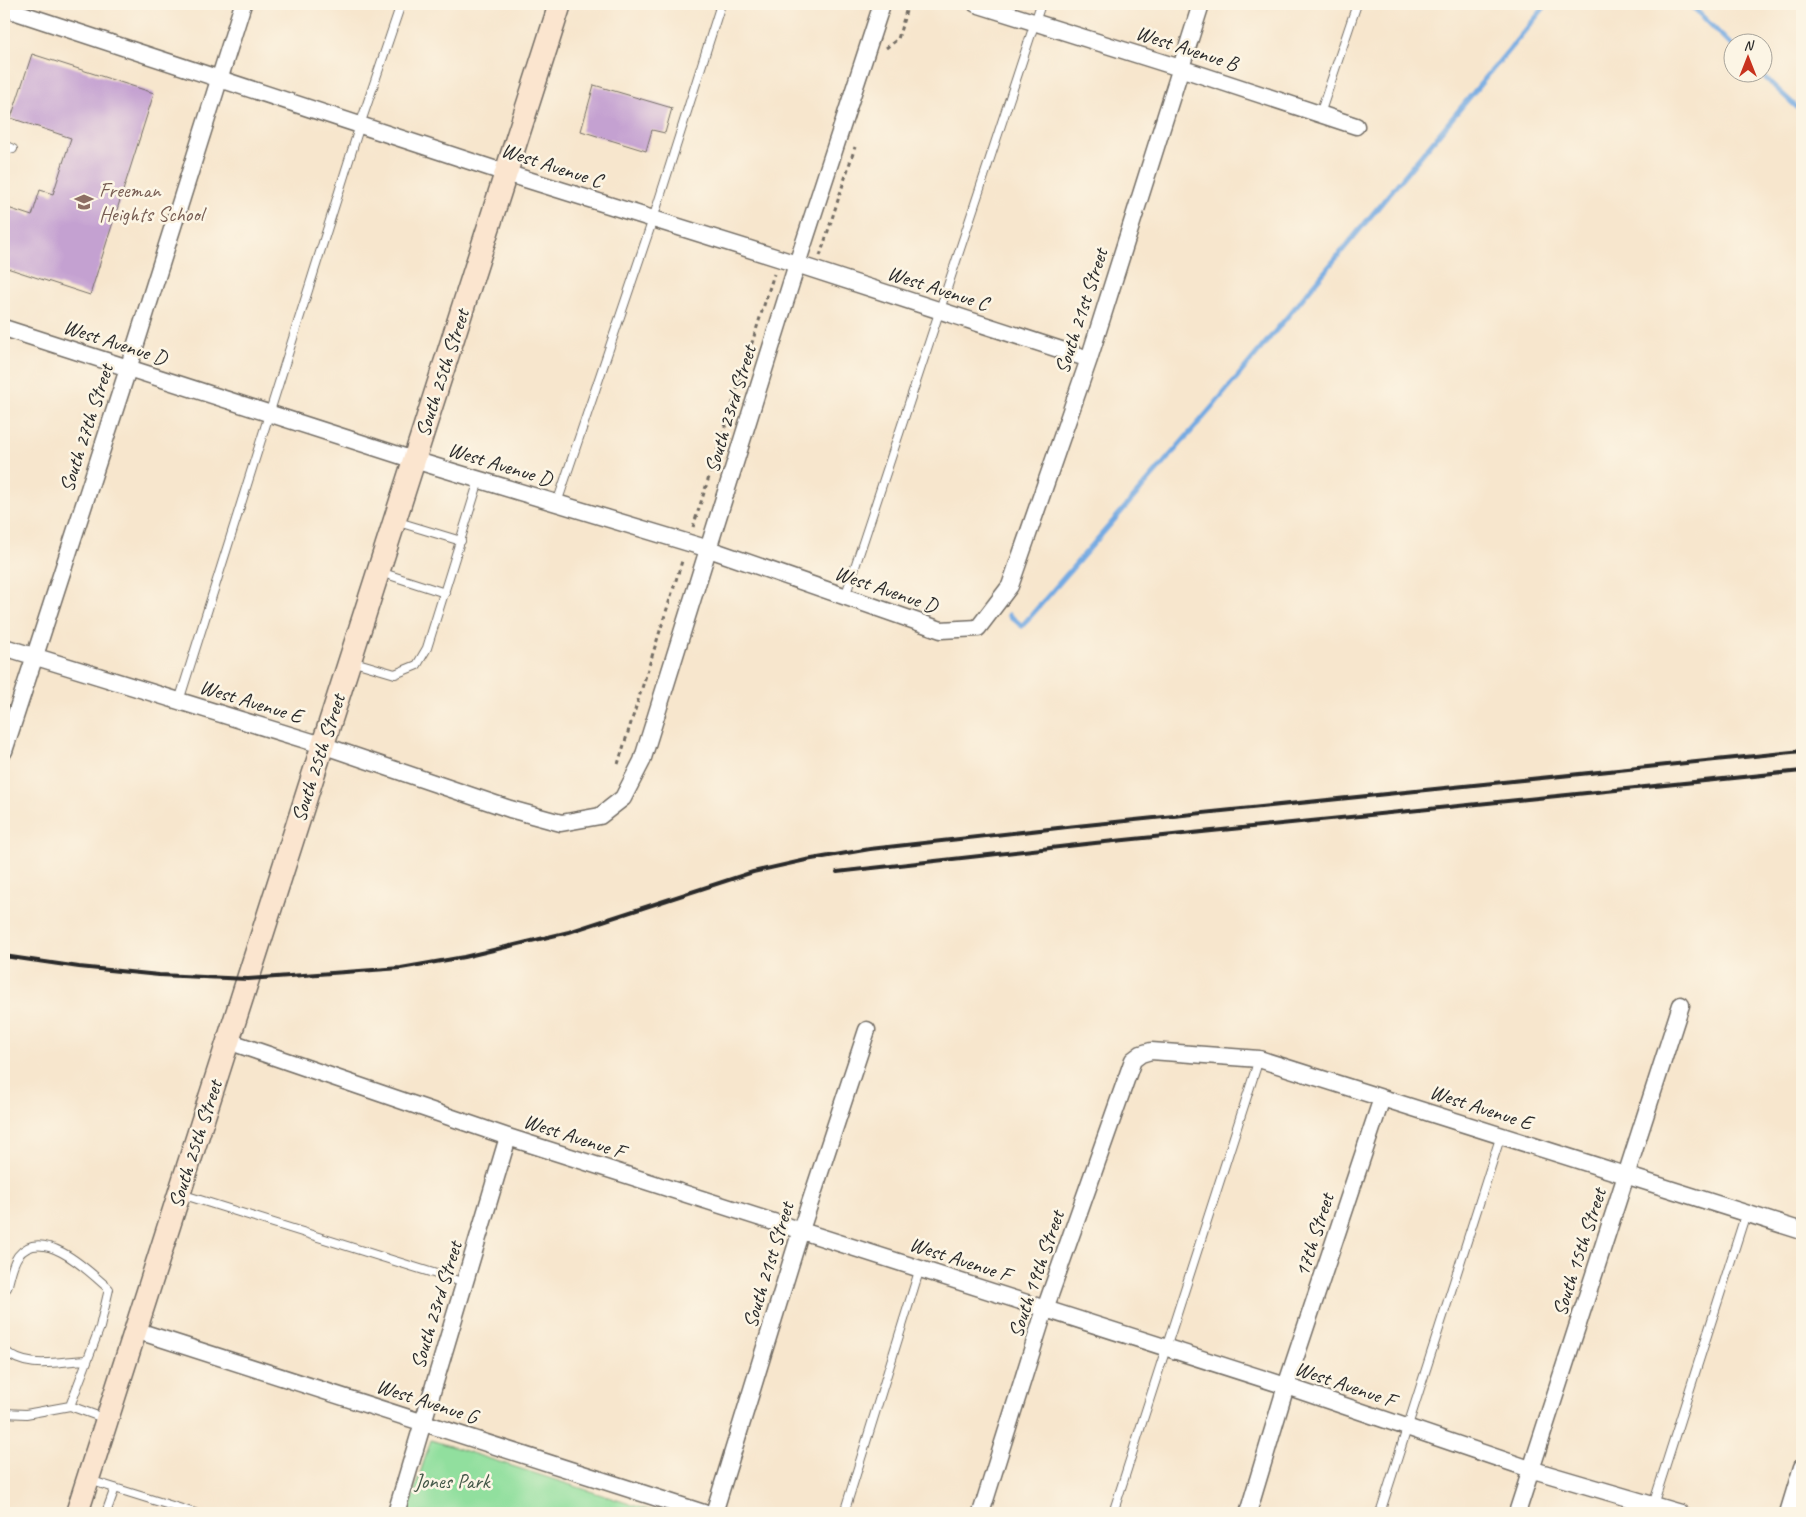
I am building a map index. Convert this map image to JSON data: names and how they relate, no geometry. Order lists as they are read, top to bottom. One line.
{"streets":{"street":["West Avenue B","West Avenue C","South 21st Street","West Avenue D","South 25th Street","South 23rd Street","South 27th Street","West Avenue E","West Avenue F","17th Street","South 15th Street","South 19th Street","West Avenue G"]},"crossings":[["West Avenue B","South 21st Street"],["West Avenue C","South 21st Street"],["West Avenue C","South 25th Street"],["West Avenue C","South 23rd Street"],["West Avenue C","South 27th Street"],["South 21st Street","West Avenue D"],["South 21st Street","West Avenue F"],["West Avenue D","South 25th Street"],["West Avenue D","South 23rd Street"],["West Avenue D","South 27th Street"],["South 25th Street","West Avenue E"],["South 25th Street","West Avenue F"],["South 25th Street","West Avenue G"],["South 23rd Street","West Avenue E"],["South 23rd Street","West Avenue F"],["South 23rd Street","West Avenue G"],["South 27th Street","West Avenue E"],["West Avenue E","17th Street"],["West Avenue E","South 15th Street"],["West Avenue E","South 19th Street"],["West Avenue F","17th Street"],["West Avenue F","South 15th Street"],["West Avenue F","South 19th Street"]],"parks":["Jones Park"],"places":{"school or university":["Freeman Heights School"]},"north":"top"}
